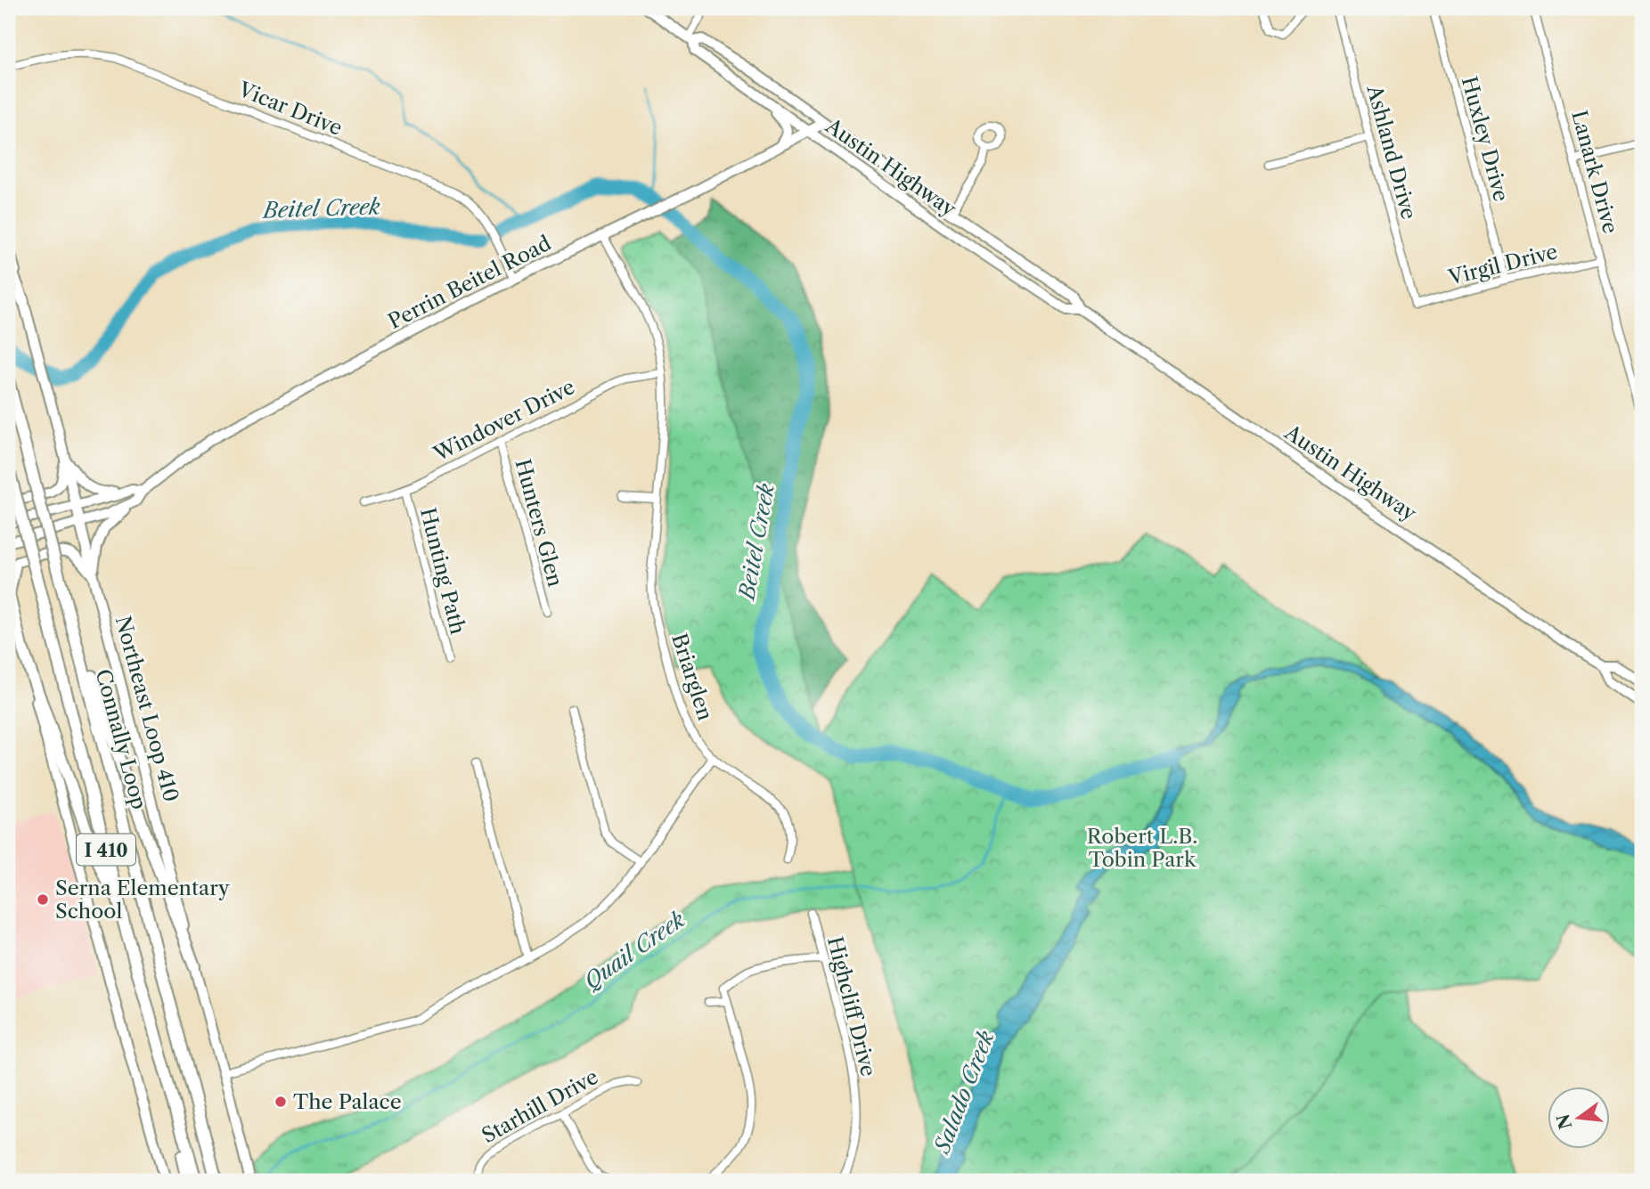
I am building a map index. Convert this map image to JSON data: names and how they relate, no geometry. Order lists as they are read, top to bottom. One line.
{"streets":{"highway":["Connally Loop","I 410"],"main road":["Austin Highway","Perrin Beitel Road","Northeast Loop 410"],"street":["Vicar Drive","Huxley Drive","Ashland Drive","Lanark Drive","Virgil Drive","Windover Drive","Hunters Glen","Hunting Path","Briarglen","Highcliff Drive","Starhill Drive"]},"crossings":[["Vicar Drive","Perrin Beitel Road"],["Huxley Drive","Virgil Drive"],["Ashland Drive","Virgil Drive"],["Austin Highway","Perrin Beitel Road"],["Lanark Drive","Virgil Drive"],["Perrin Beitel Road","Briarglen"],["Perrin Beitel Road","Northeast Loop 410"],["Windover Drive","Hunters Glen"],["Windover Drive","Hunting Path"],["Windover Drive","Briarglen"]],"water":["Beitel Creek","Quail Creek","Salado Creek"],"parks":["Robert L.B. Tobin Park"],"places":["Serna Elementary School","The Palace"],"north":"left"}
